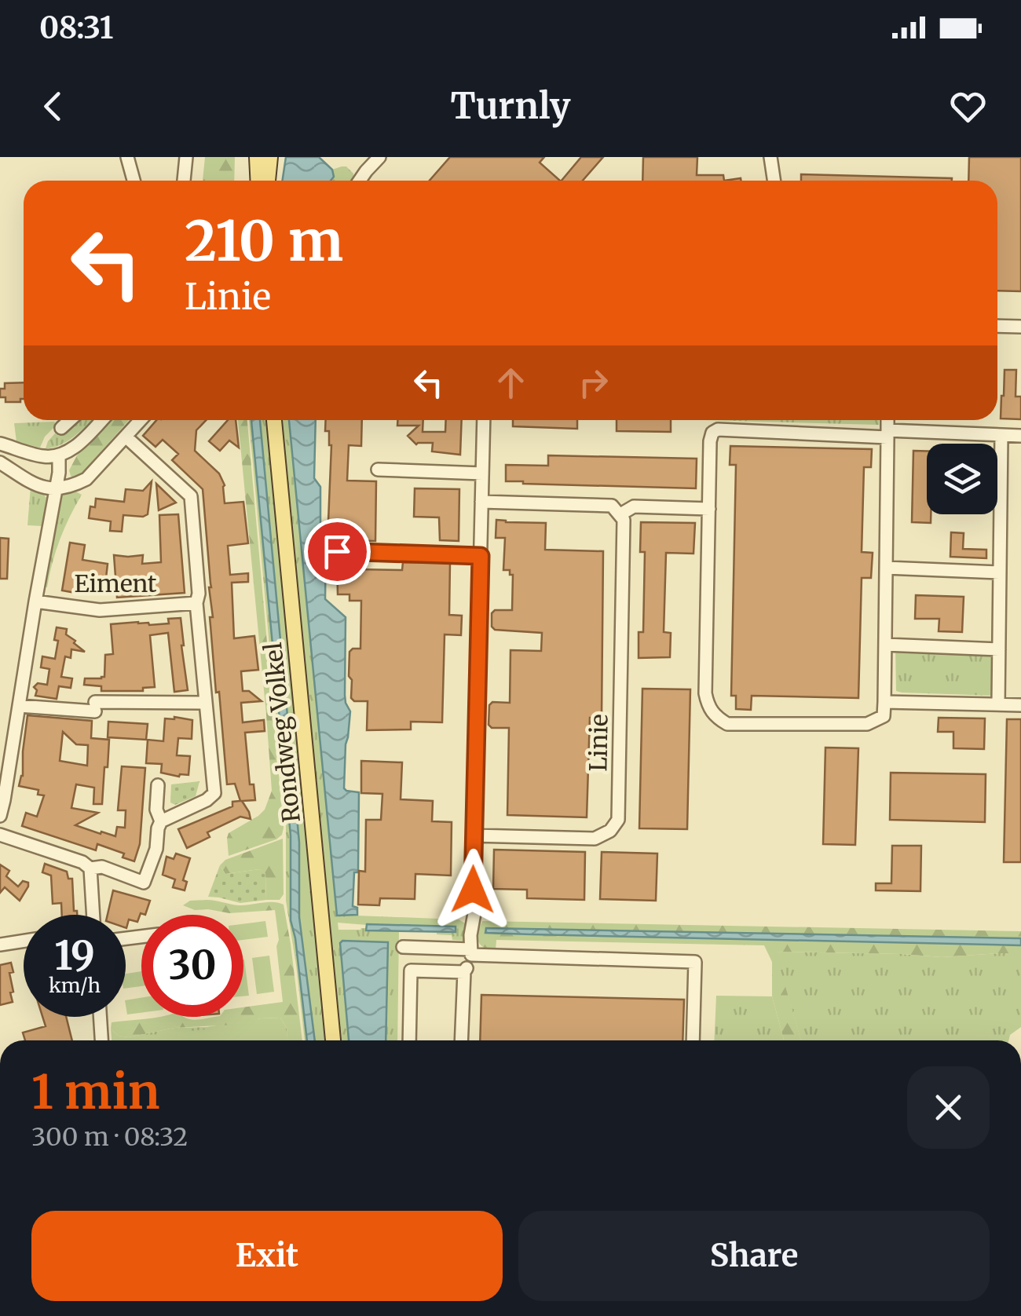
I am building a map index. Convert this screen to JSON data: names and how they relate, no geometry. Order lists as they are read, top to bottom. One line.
{"streets":{"main road":["Rondweg Volkel"],"street":["Eiment","Linie"]},"page":{"status":"08:31","header":"Turnly","turn":["210 m","Linie"],"speed":"19 km/h","limit":"30","heading":["1 min","300 m · 08:32"],"buttons":["Exit","Share"]}}
